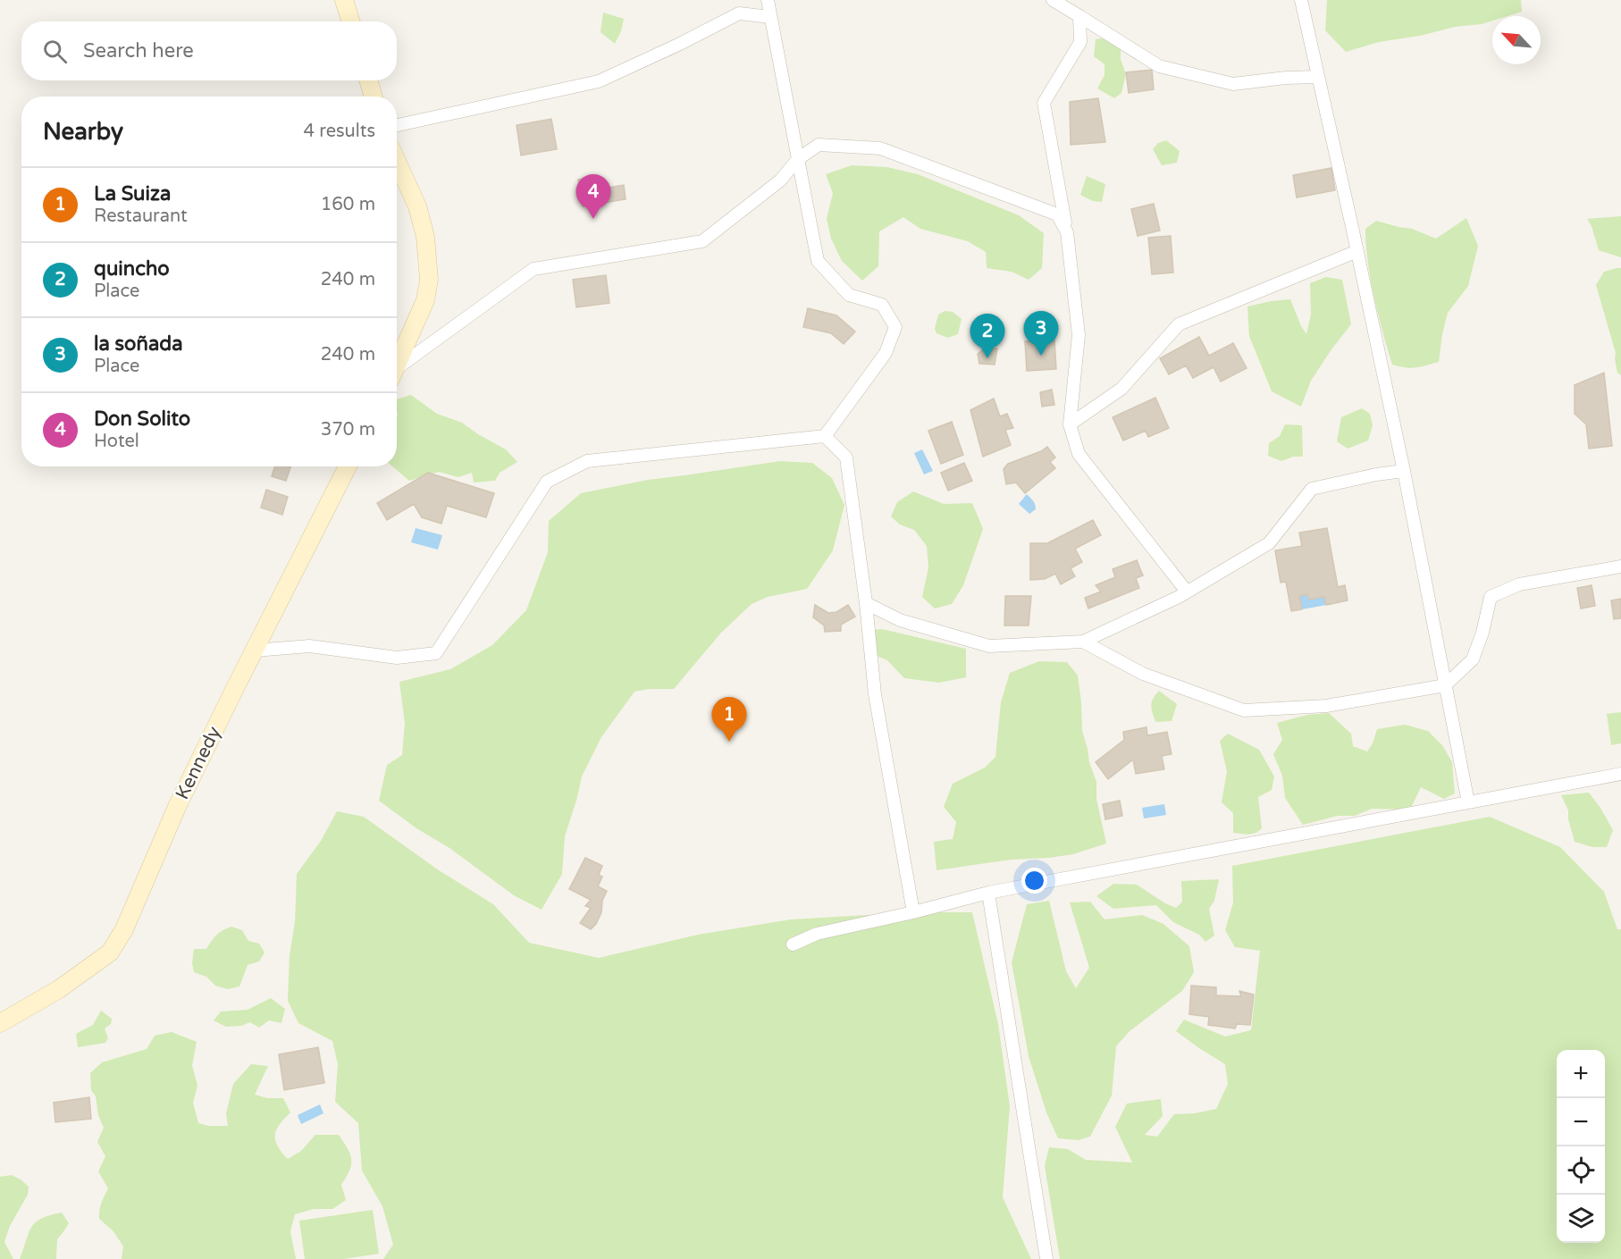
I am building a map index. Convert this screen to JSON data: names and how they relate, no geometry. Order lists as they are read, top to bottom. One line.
{"streets":{"main road":["Kennedy"]},"north":"top left","page":{"search":"Search here","heading":["Nearby","4 results"],"list":[{"mark":"1","name":"La Suiza","note":"Restaurant","value":"160 m"},{"mark":"2","name":"quincho","note":"Place","value":"240 m"},{"mark":"3","name":"la soñada","note":"Place","value":"240 m"},{"mark":"4","name":"Don Solito","note":"Hotel","value":"370 m"}],"pins":["4","3","2","1"],"map_buttons":["+","−"]}}
